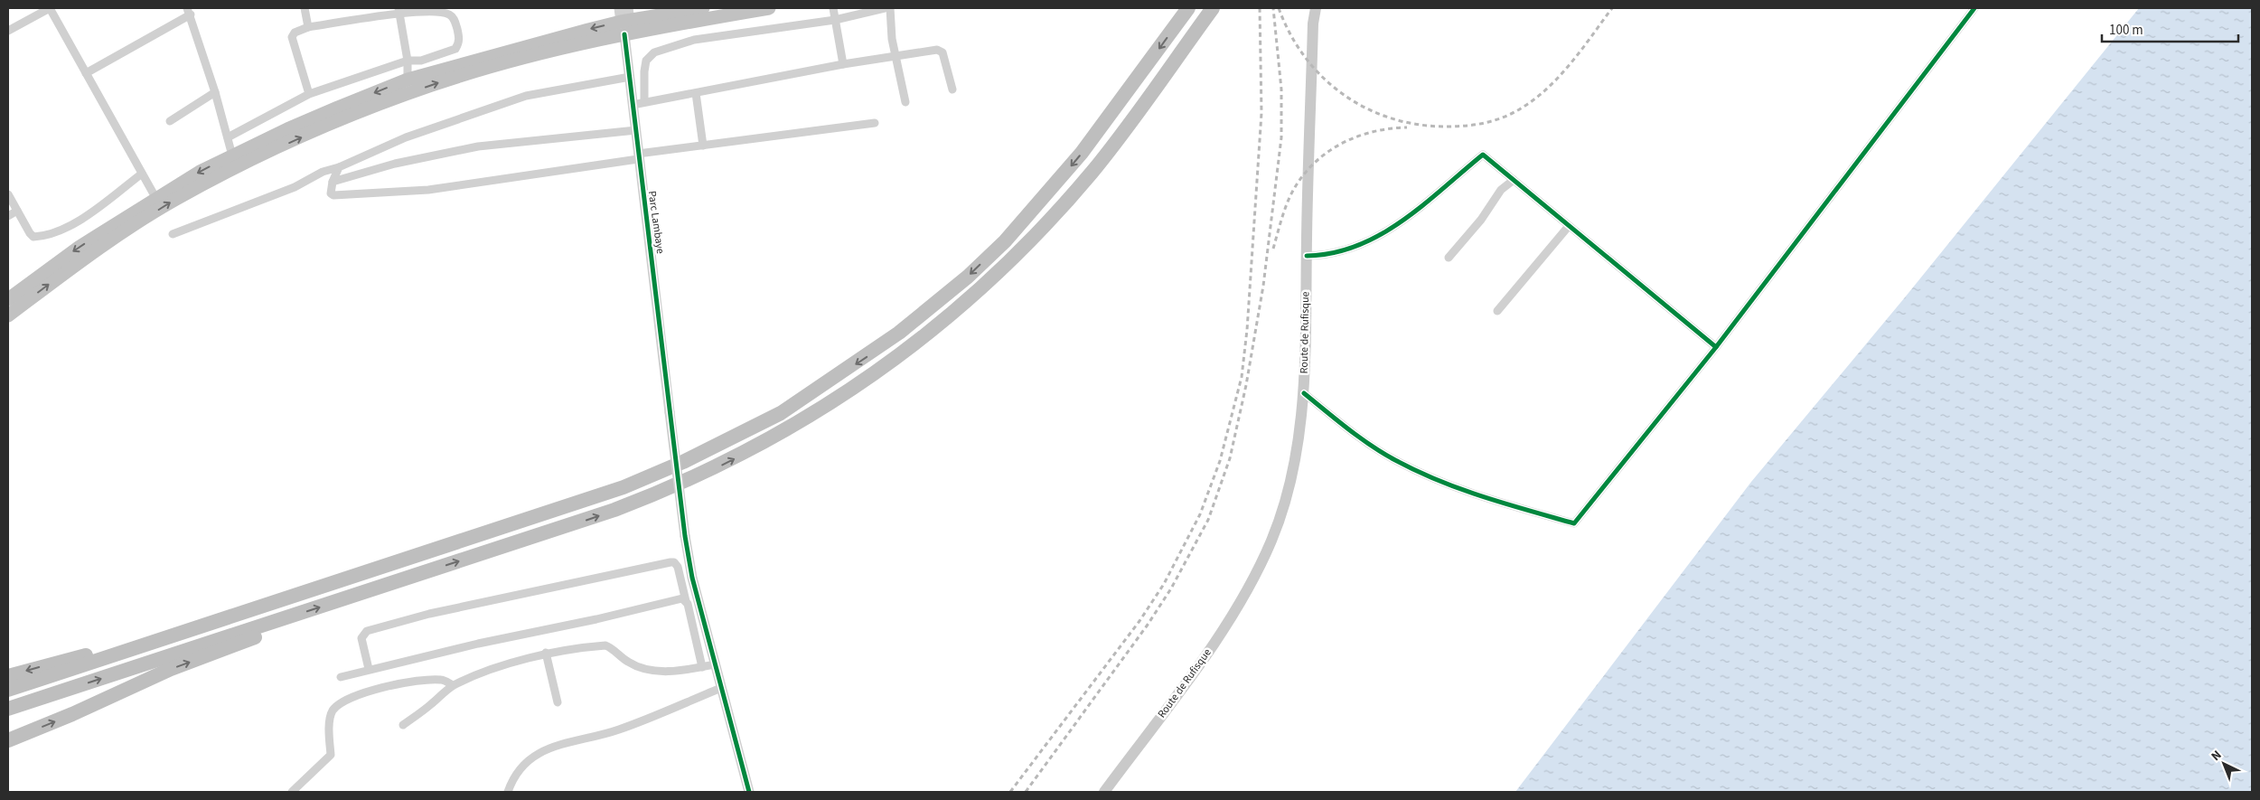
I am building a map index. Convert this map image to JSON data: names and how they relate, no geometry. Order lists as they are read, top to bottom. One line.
{"streets":{"main road":["Route de Rufisque"],"street":["Parc Lambaye"]},"scale_bar":"100 m","north":"top left"}
